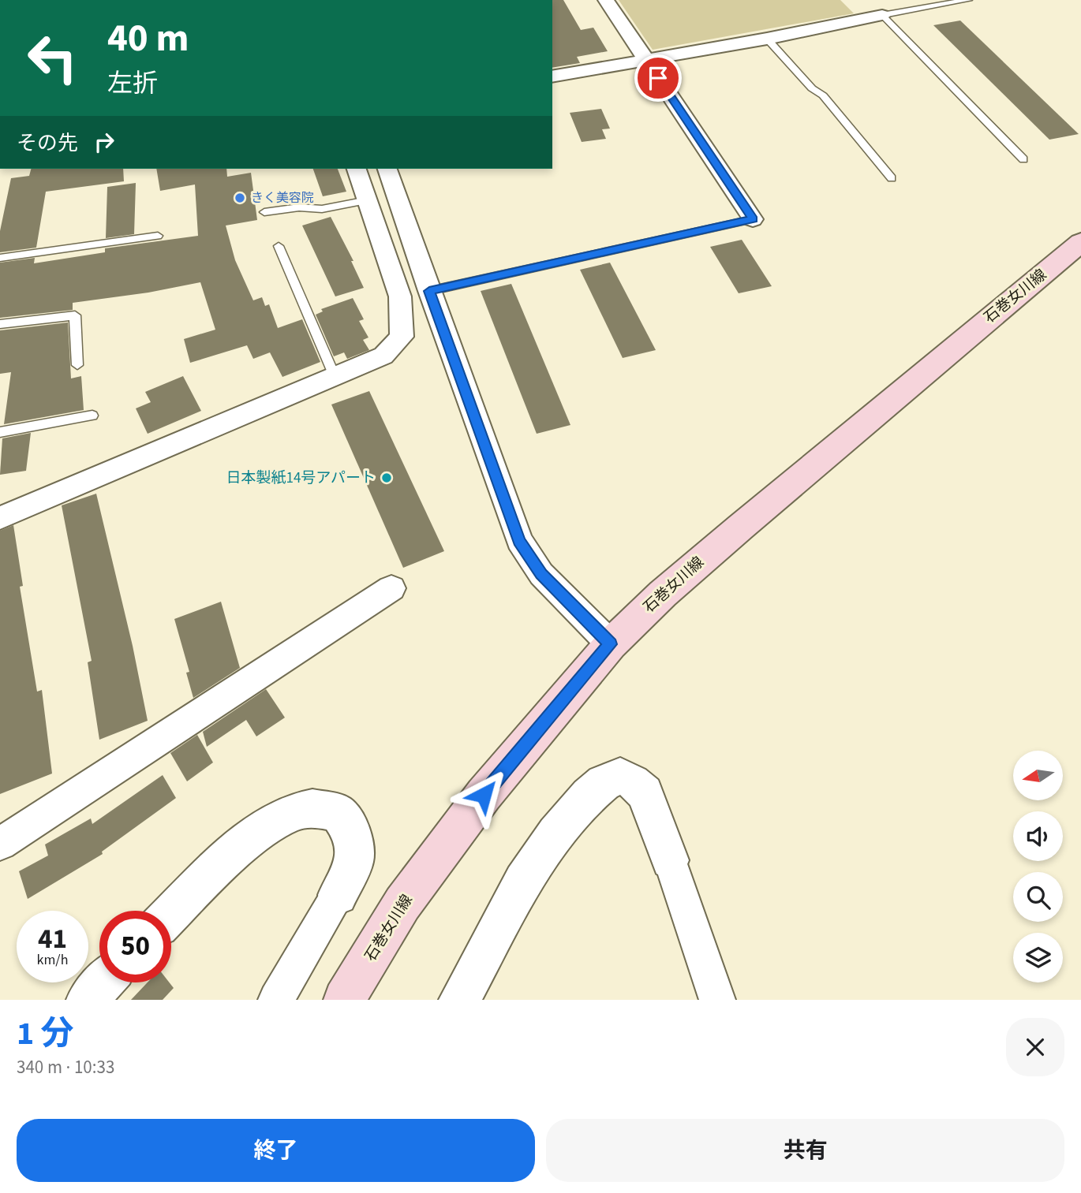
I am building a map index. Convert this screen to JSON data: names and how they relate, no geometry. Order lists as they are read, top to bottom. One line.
{"streets":{"main road":["石巻女川線"]},"places":["きく美容院","日本製紙14号アパート"],"north":"left","page":{"turn":["40 m","左折"],"then":"その先","speed":"41 km/h","limit":"50","heading":["1 分","340 m · 10:33"],"buttons":["終了","共有"]}}
